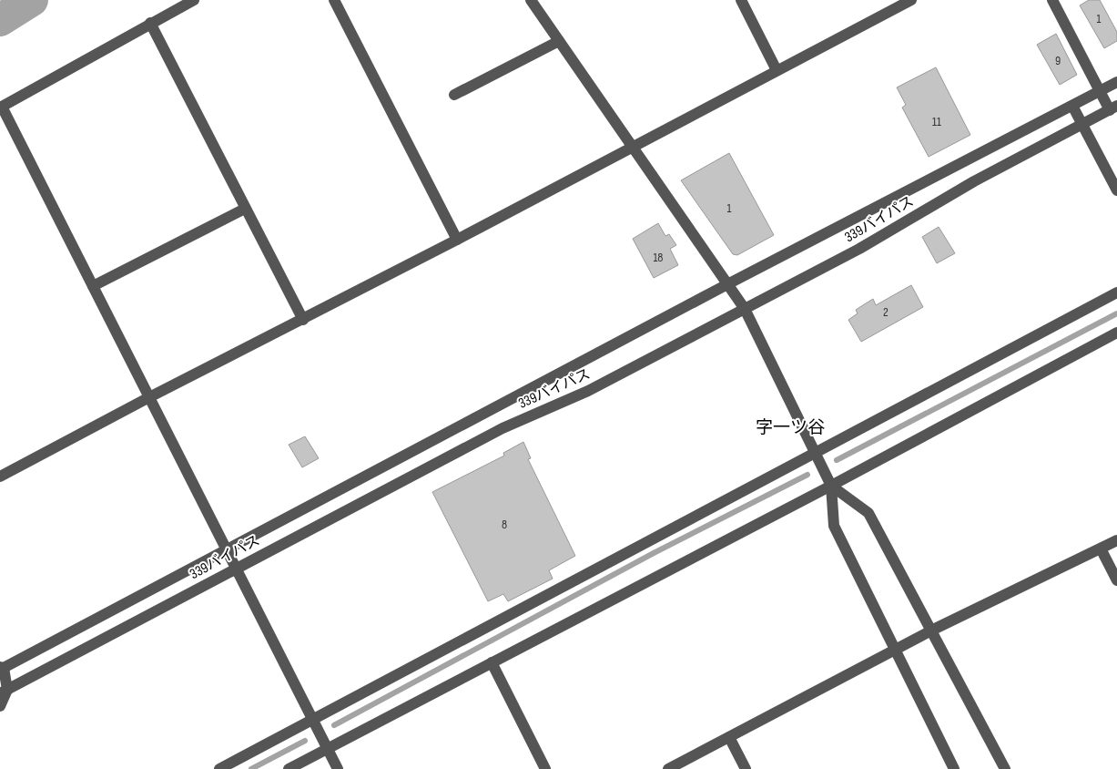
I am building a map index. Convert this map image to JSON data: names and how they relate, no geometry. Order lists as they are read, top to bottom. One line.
{"streets":{"street":["339バイパス"]},"districts":["字一ツ谷"],"house_numbers":["1","9","11","1","18","2","8"]}
